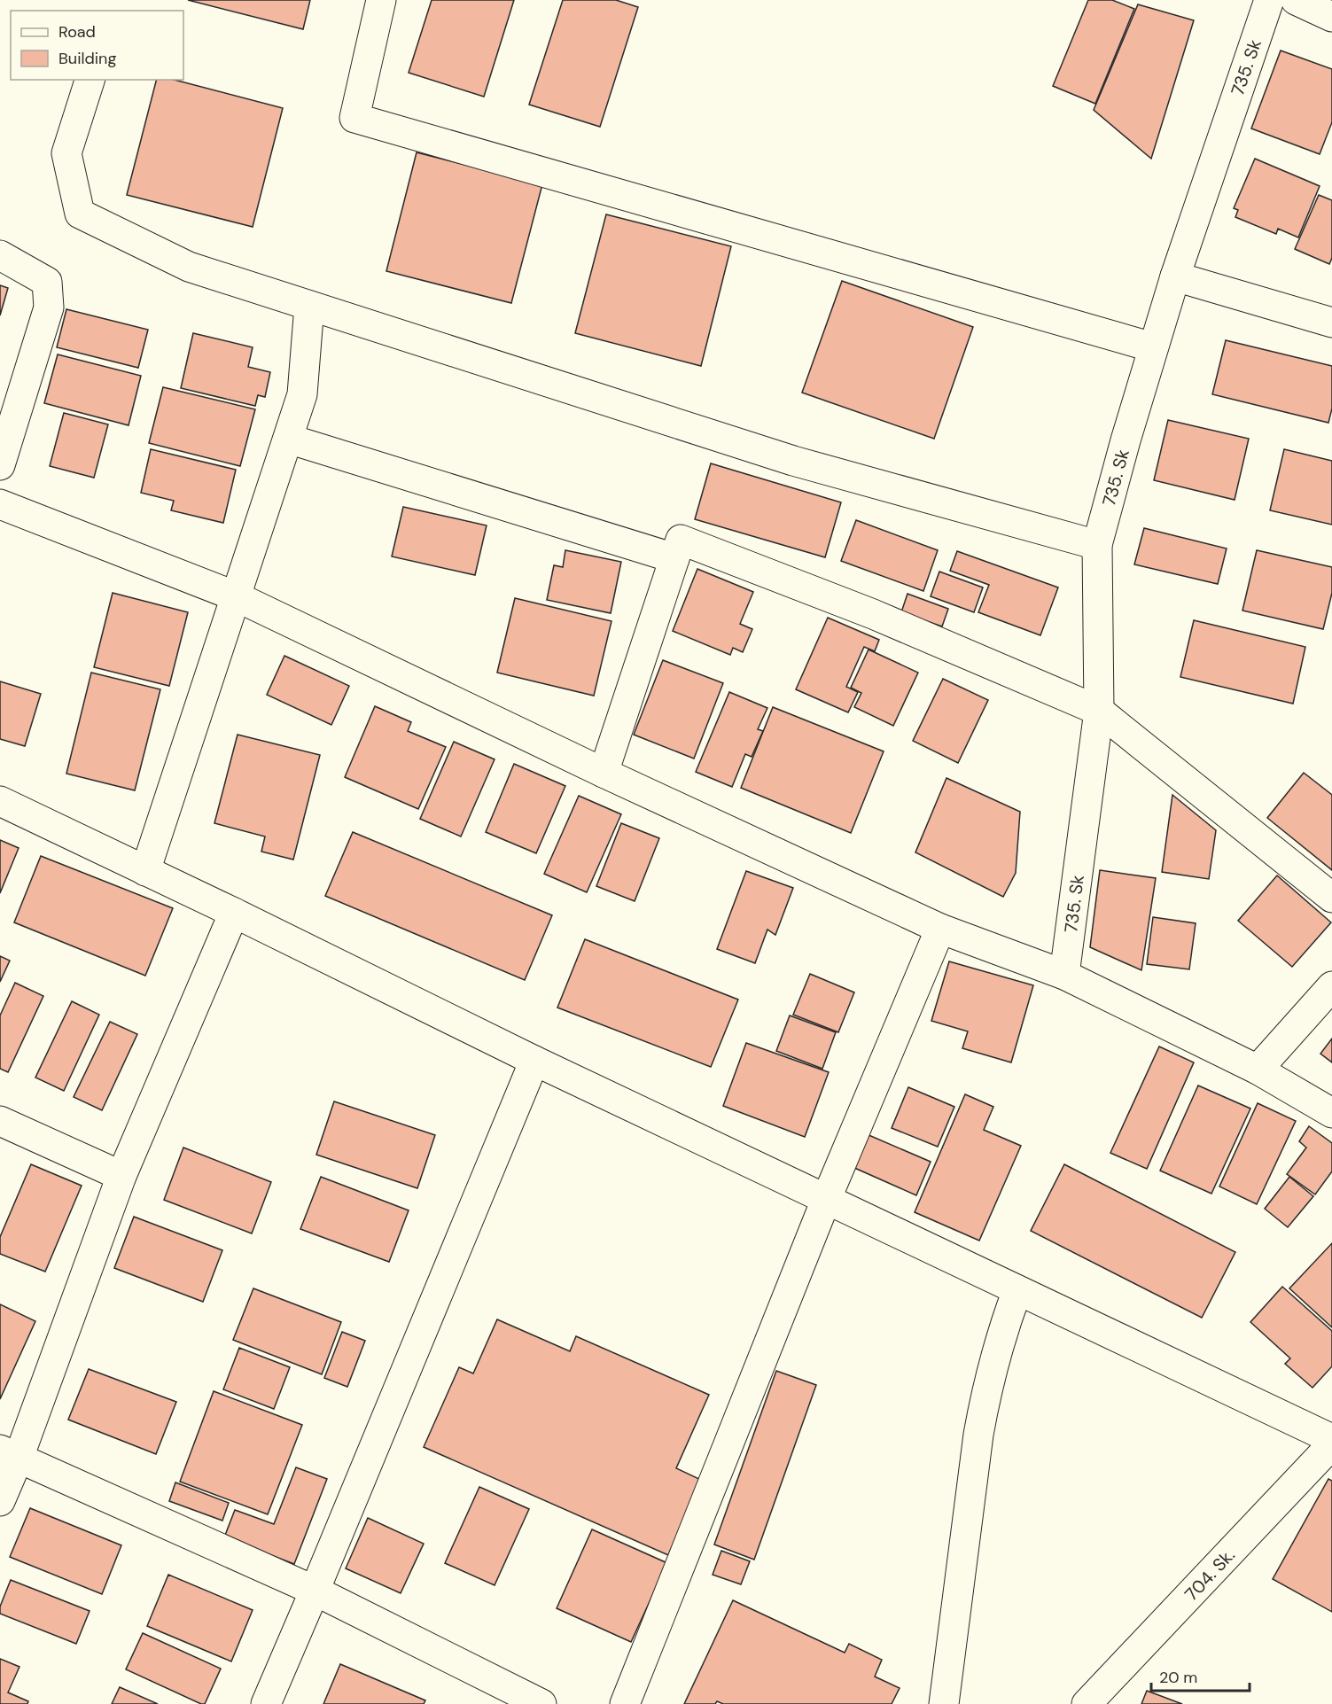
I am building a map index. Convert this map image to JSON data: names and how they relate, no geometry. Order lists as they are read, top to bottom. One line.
{"streets":{"street":["735. Sk","704. Sk."]},"legend":["Road","Building"],"scale_bar":"20 m"}
